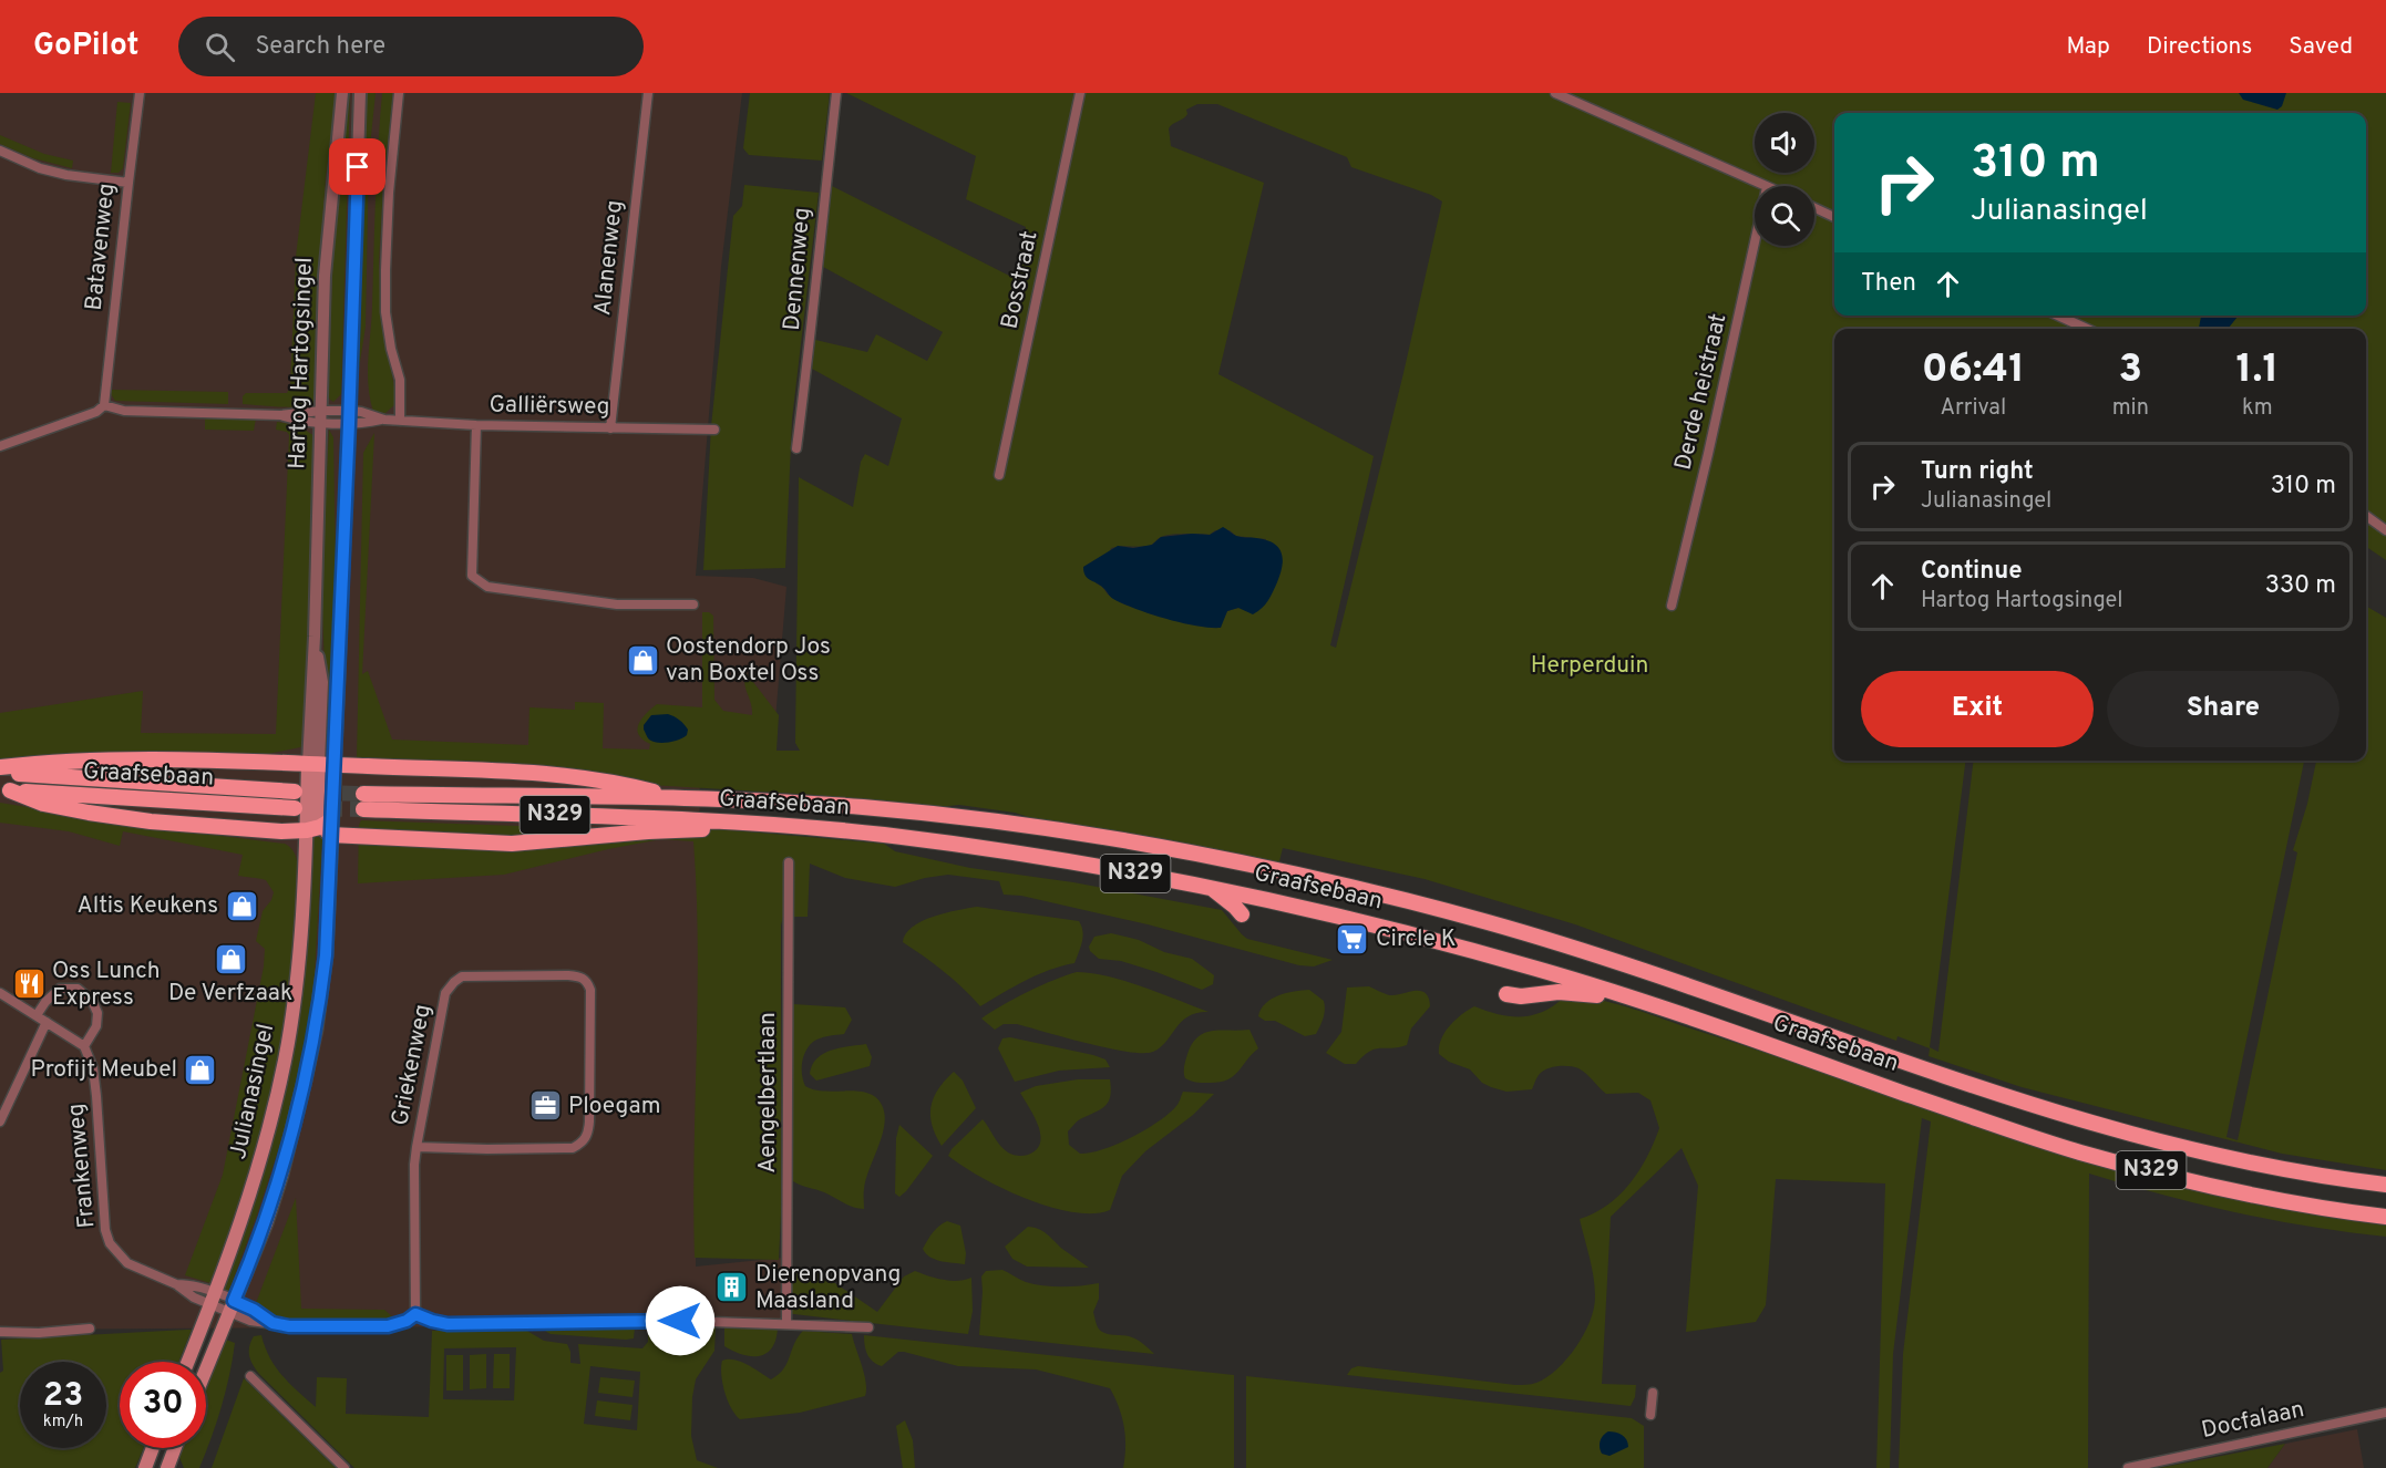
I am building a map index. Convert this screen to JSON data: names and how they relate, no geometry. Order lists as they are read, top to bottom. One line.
{"streets":{"main road":["Hartog Hartogsingel","Graafsebaan","N329","Julianasingel"],"street":["Batavenweg","Alanenweg","Dennenweg","Bosstraat","Derde heistraat","Galliërsweg","Griekenweg","Aengelbertlaan","Frankenweg","Docfalaan"]},"crossings":[["Batavenweg","Galliërsweg"],["Alanenweg","Galliërsweg"],["Hartog Hartogsingel","Galliërsweg"],["Hartog Hartogsingel","N329"],["Hartog Hartogsingel","Julianasingel"],["Graafsebaan","N329"],["N329","Julianasingel"],["Julianasingel","Frankenweg"]],"parks":["Herperduin"],"places":{"shop":["Oostendorp Jos van Boxtel Oss","Altis Keukens","De Verfzaak","Profijt Meubel"],"supermarket":["Circle K"],"restaurant":["Oss Lunch Express"],"office":["Ploegam"],"building":["Dierenopvang Maasland"]},"page":{"header":"GoPilot","search":"Search here","nav":["Map","Directions","Saved"],"turn":["310 m","Julianasingel"],"then":"Then","eta":["06:41","Arrival","3","min","1.1","km"],"list":[{"name":"Turn right","note":"Julianasingel","value":"310 m"},{"name":"Continue","note":"Hartog Hartogsingel","value":"330 m"}],"buttons":["Exit","Share"],"speed":"23 km/h","limit":"30"}}
